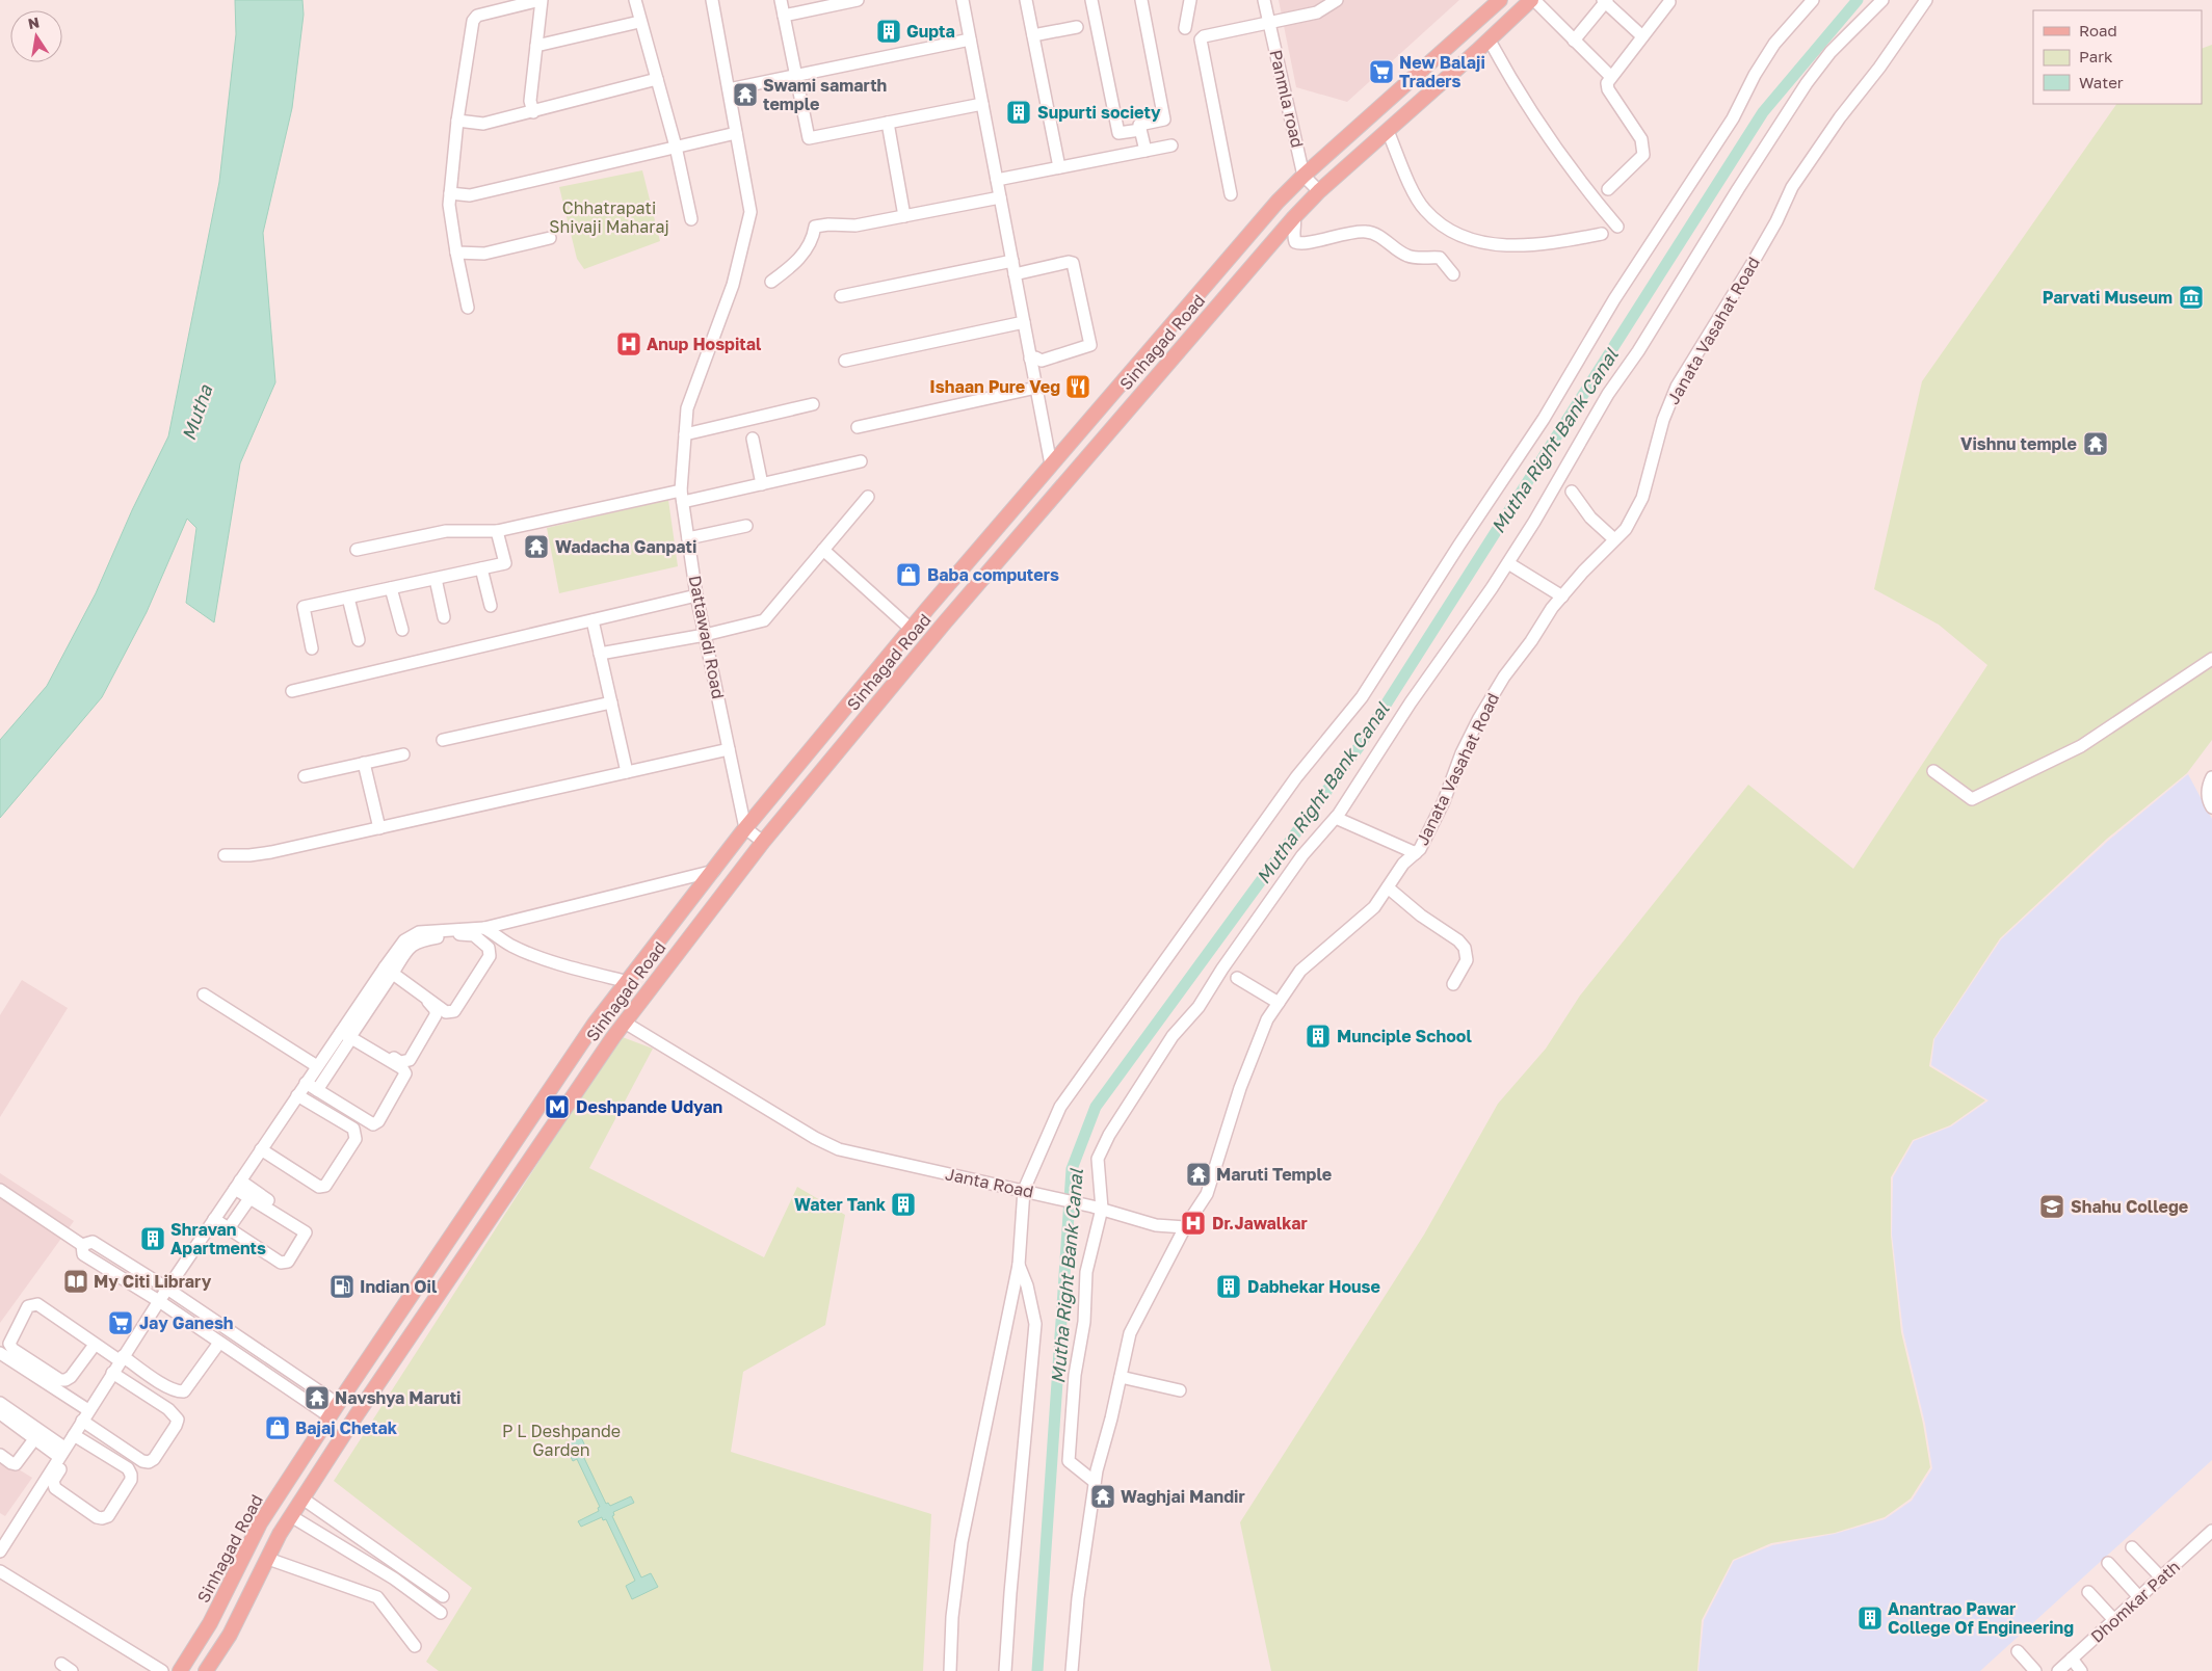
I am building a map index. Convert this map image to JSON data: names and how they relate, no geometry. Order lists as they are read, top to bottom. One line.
{"streets":{"main road":["Sinhagad Road"],"street":["Panmla road","Janata Vasahat Road","Dattawadi Road","Janta Road","Dhomkar Path"]},"crossings":[["Panmla road","Sinhagad Road"],["Sinhagad Road","Dattawadi Road"],["Sinhagad Road","Janta Road"]],"water":["Mutha","Mutha Right Bank Canal"],"parks":["Chhatrapati Shivaji Maharaj","P L Deshpande Garden"],"places":{"building":["Gupta","Supurti society","Munciple School","Water Tank","Shravan Apartments","Dabhekar House","Anantrao Pawar College Of Engineering"],"supermarket":["New Balaji Traders","Jay Ganesh"],"temple":["Swami samarth temple","Vishnu temple","Wadacha Ganpati","Maruti Temple","Navshya Maruti","Waghjai Mandir"],"museum":["Parvati Museum"],"hospital":["Anup Hospital","Dr.Jawalkar"],"restaurant":["Ishaan Pure Veg"],"shop":["Baba computers","Bajaj Chetak"],"metro station":["Deshpande Udyan"],"school or university":["Shahu College"],"library":["My Citi Library"],"fuel station":["Indian Oil"]},"legend":["Road","Park","Water"],"north":"top"}
